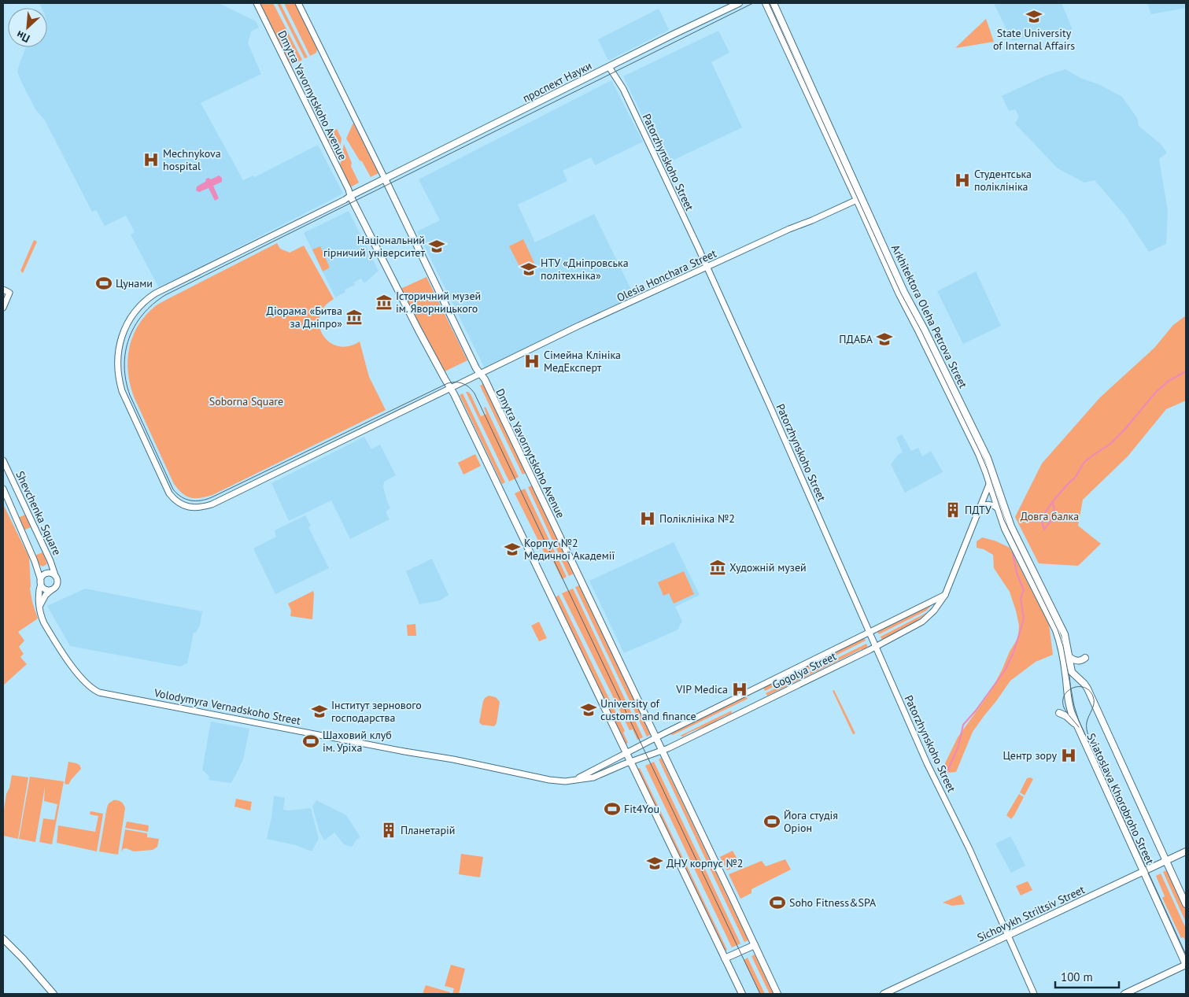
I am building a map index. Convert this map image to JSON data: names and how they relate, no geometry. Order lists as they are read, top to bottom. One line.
{"streets":{"main road":["проспект Науки","Dmytra Yavornytskoho Avenue","Patorzhynskoho Street","Olesia Honchara Street","Arkhitektora Oleha Petrova Street","Shevchenka Square","Gogolya Street","Volodymyra Vernadskoho Street","Sviatoslava Khorobroho Street","Sichovykh Striltsiv Street"]},"crossings":[["проспект Науки","Dmytra Yavornytskoho Avenue"],["проспект Науки","Patorzhynskoho Street"],["Dmytra Yavornytskoho Avenue","Olesia Honchara Street"],["Dmytra Yavornytskoho Avenue","Gogolya Street"],["Dmytra Yavornytskoho Avenue","Volodymyra Vernadskoho Street"],["Patorzhynskoho Street","Olesia Honchara Street"],["Patorzhynskoho Street","Gogolya Street"],["Patorzhynskoho Street","Sichovykh Striltsiv Street"],["Olesia Honchara Street","Arkhitektora Oleha Petrova Street"],["Arkhitektora Oleha Petrova Street","Gogolya Street"],["Arkhitektora Oleha Petrova Street","Sviatoslava Khorobroho Street"],["Shevchenka Square","Volodymyra Vernadskoho Street"],["Gogolya Street","Volodymyra Vernadskoho Street"],["Sviatoslava Khorobroho Street","Sichovykh Striltsiv Street"]],"parks":["Soborna Square","Довга балка"],"places":{"school or university":["State University of Internal Affairs","Національний гірничий університет","НТУ «Дніпровська політехніка»","ПДАБА","Корпус №2 Медичної Академії","University of customs and finance","Інститут зернового господарства","ДНУ корпус №2"],"hospital":["Mechnykova hospital","Студентська поліклініка","Сімейна Клініка МедЕксперт","Поліклініка №2","VIP Medica","Центр зору"],"sports":["Цунами","Шаховий клуб ім. Уріха","Fit4You","Йога студія Оріон","Soho Fitness&SPA"],"museum":["Історичний музей ім. Яворницького","Діорама «Битва за Дніпро»","Художній музей"],"building":["ПДТУ","Планетарій"]},"scale_bar":"100 m","north":"bottom left"}
